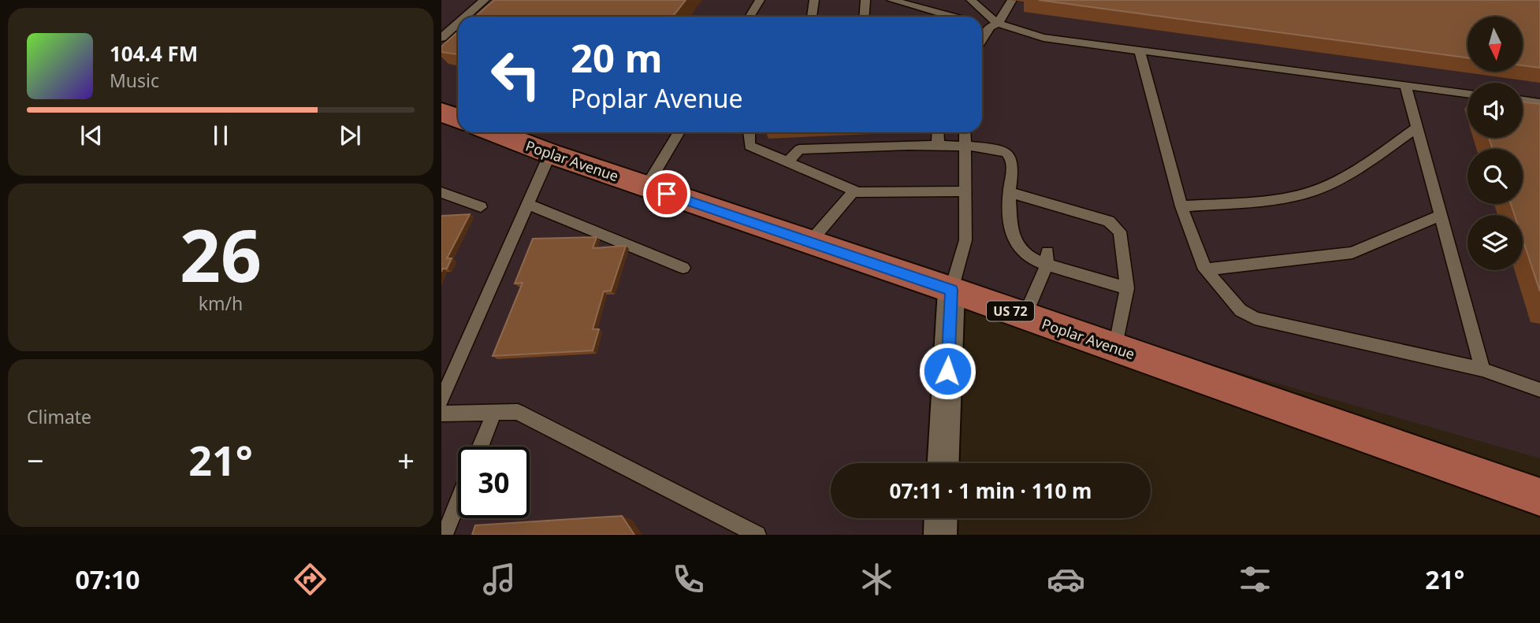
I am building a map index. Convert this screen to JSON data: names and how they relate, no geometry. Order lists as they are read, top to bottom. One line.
{"streets":{"main road":["Poplar Avenue","US 72"]},"north":"bottom","page":{"turn":["20 m","Poplar Avenue"],"song":["104.4 FM","Music"],"tile":[["26","km/h"],"Climate"],"heat":["−","21°","+"],"limit":"30","trip":"07:11 · 1 min · 110 m","tabs":["07:10","21°"]}}
